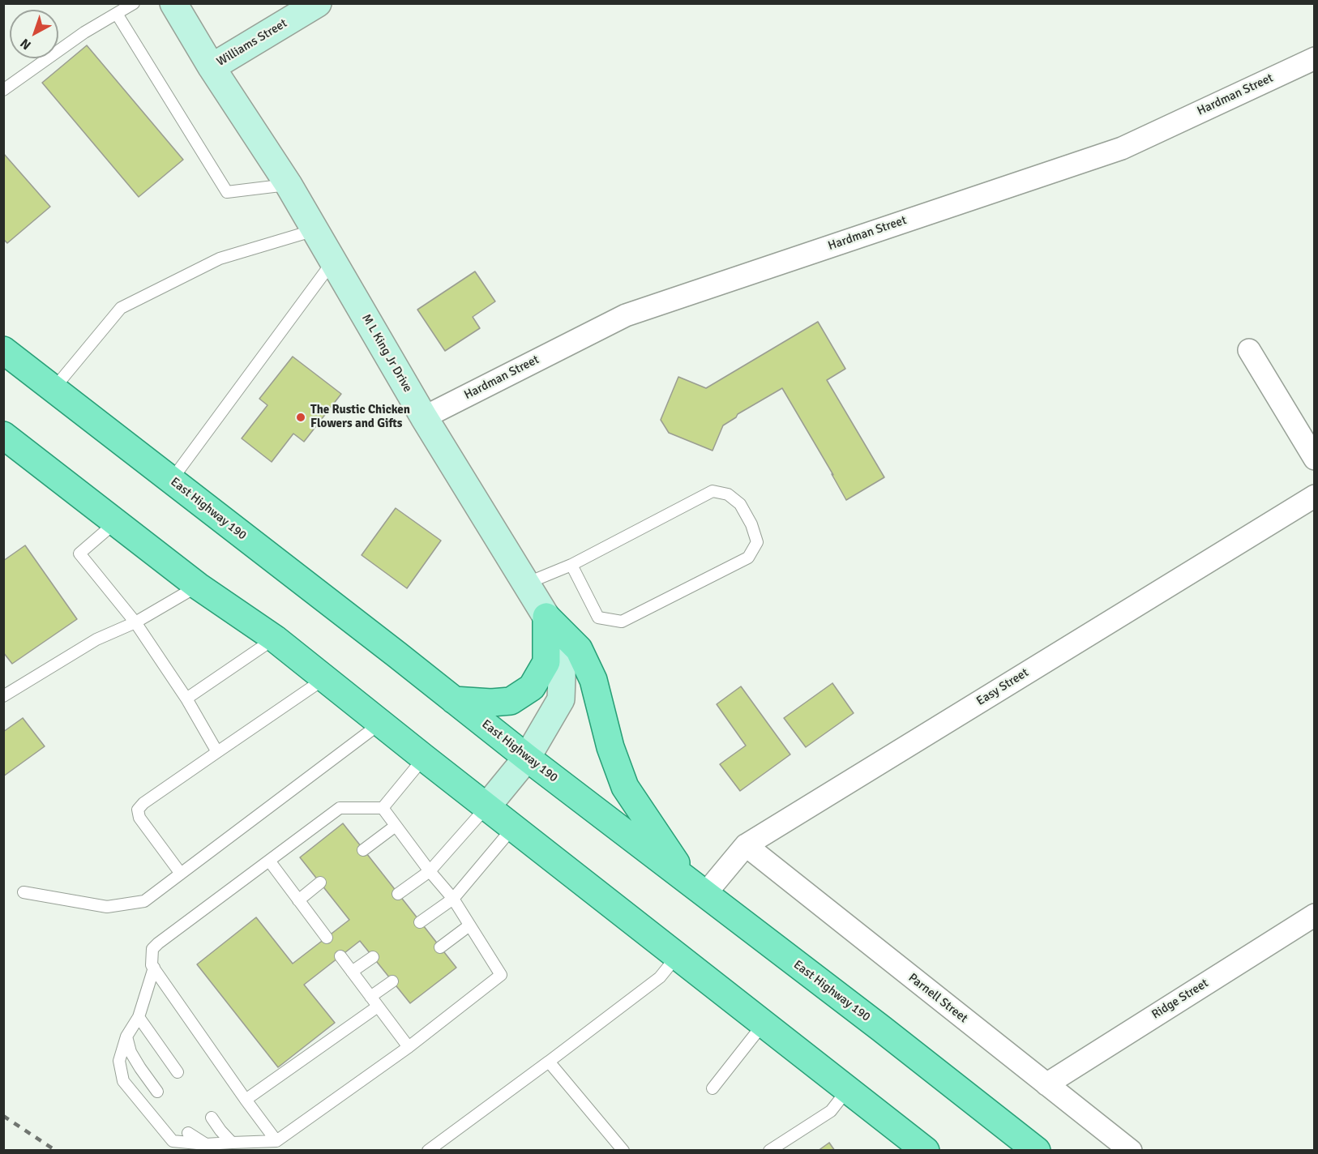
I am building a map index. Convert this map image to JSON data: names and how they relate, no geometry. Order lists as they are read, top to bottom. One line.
{"streets":{"main road":["East Highway 190"],"street":["Williams Street","Hardman Street","M L King Jr Drive","Easy Street","Parnell Street","Ridge Street"]},"crossings":[["Williams Street","M L King Jr Drive"],["Hardman Street","M L King Jr Drive"],["M L King Jr Drive","East Highway 190"],["East Highway 190","Easy Street"],["Easy Street","Parnell Street"],["Parnell Street","Ridge Street"]],"places":["The Rustic Chicken Flowers and Gifts"],"north":"bottom left"}
